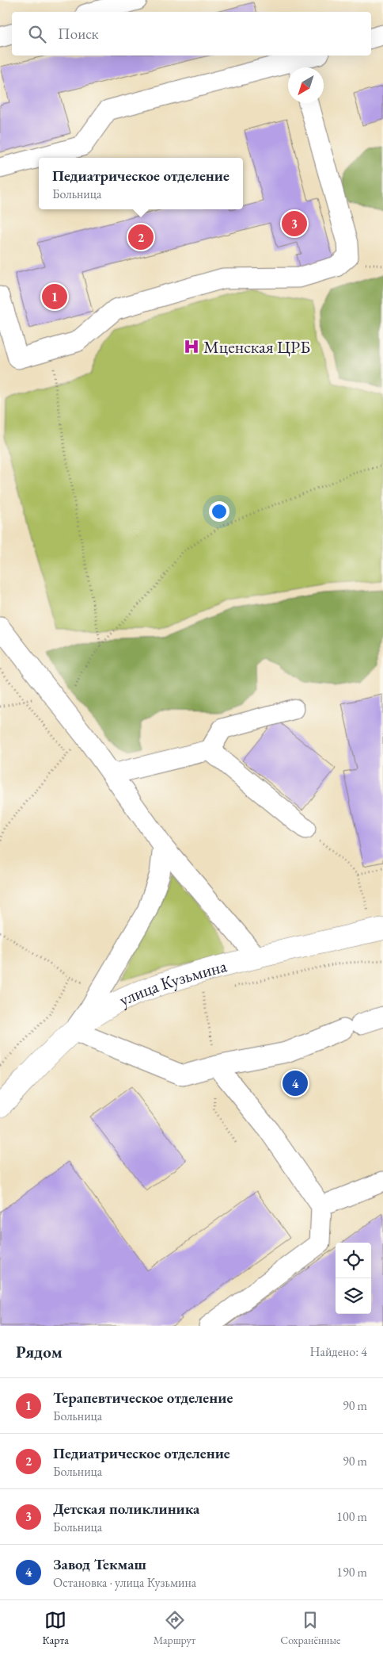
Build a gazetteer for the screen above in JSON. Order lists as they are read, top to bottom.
{
  "streets": {
    "main road": ["улица Кузьмина"]
  },
  "places": {
    "hospital": ["Мценская ЦРБ"]
  },
  "north": "bottom left",
  "page": {
    "search": "Поиск",
    "popup": ["Педиатрическое отделение", "Больница"],
    "pins": [
      "3",
      "2",
      "1",
      "4"
    ],
    "heading": ["Рядом", "Найдено: 4"],
    "list": [
      {
        "mark": "1",
        "name": "Терапевтическое отделение",
        "note": "Больница",
        "value": "90 m"
      },
      {
        "mark": "2",
        "name": "Педиатрическое отделение",
        "note": "Больница",
        "value": "90 m"
      },
      {
        "mark": "3",
        "name": "Детская поликлиника",
        "note": "Больница",
        "value": "100 m"
      },
      {
        "mark": "4",
        "name": "Завод Текмаш",
        "note": "Остановка · улица Кузьмина",
        "value": "190 m"
      }
    ],
    "nav": ["Карта", "Маршрут", "Сохранённые"]
  }
}
